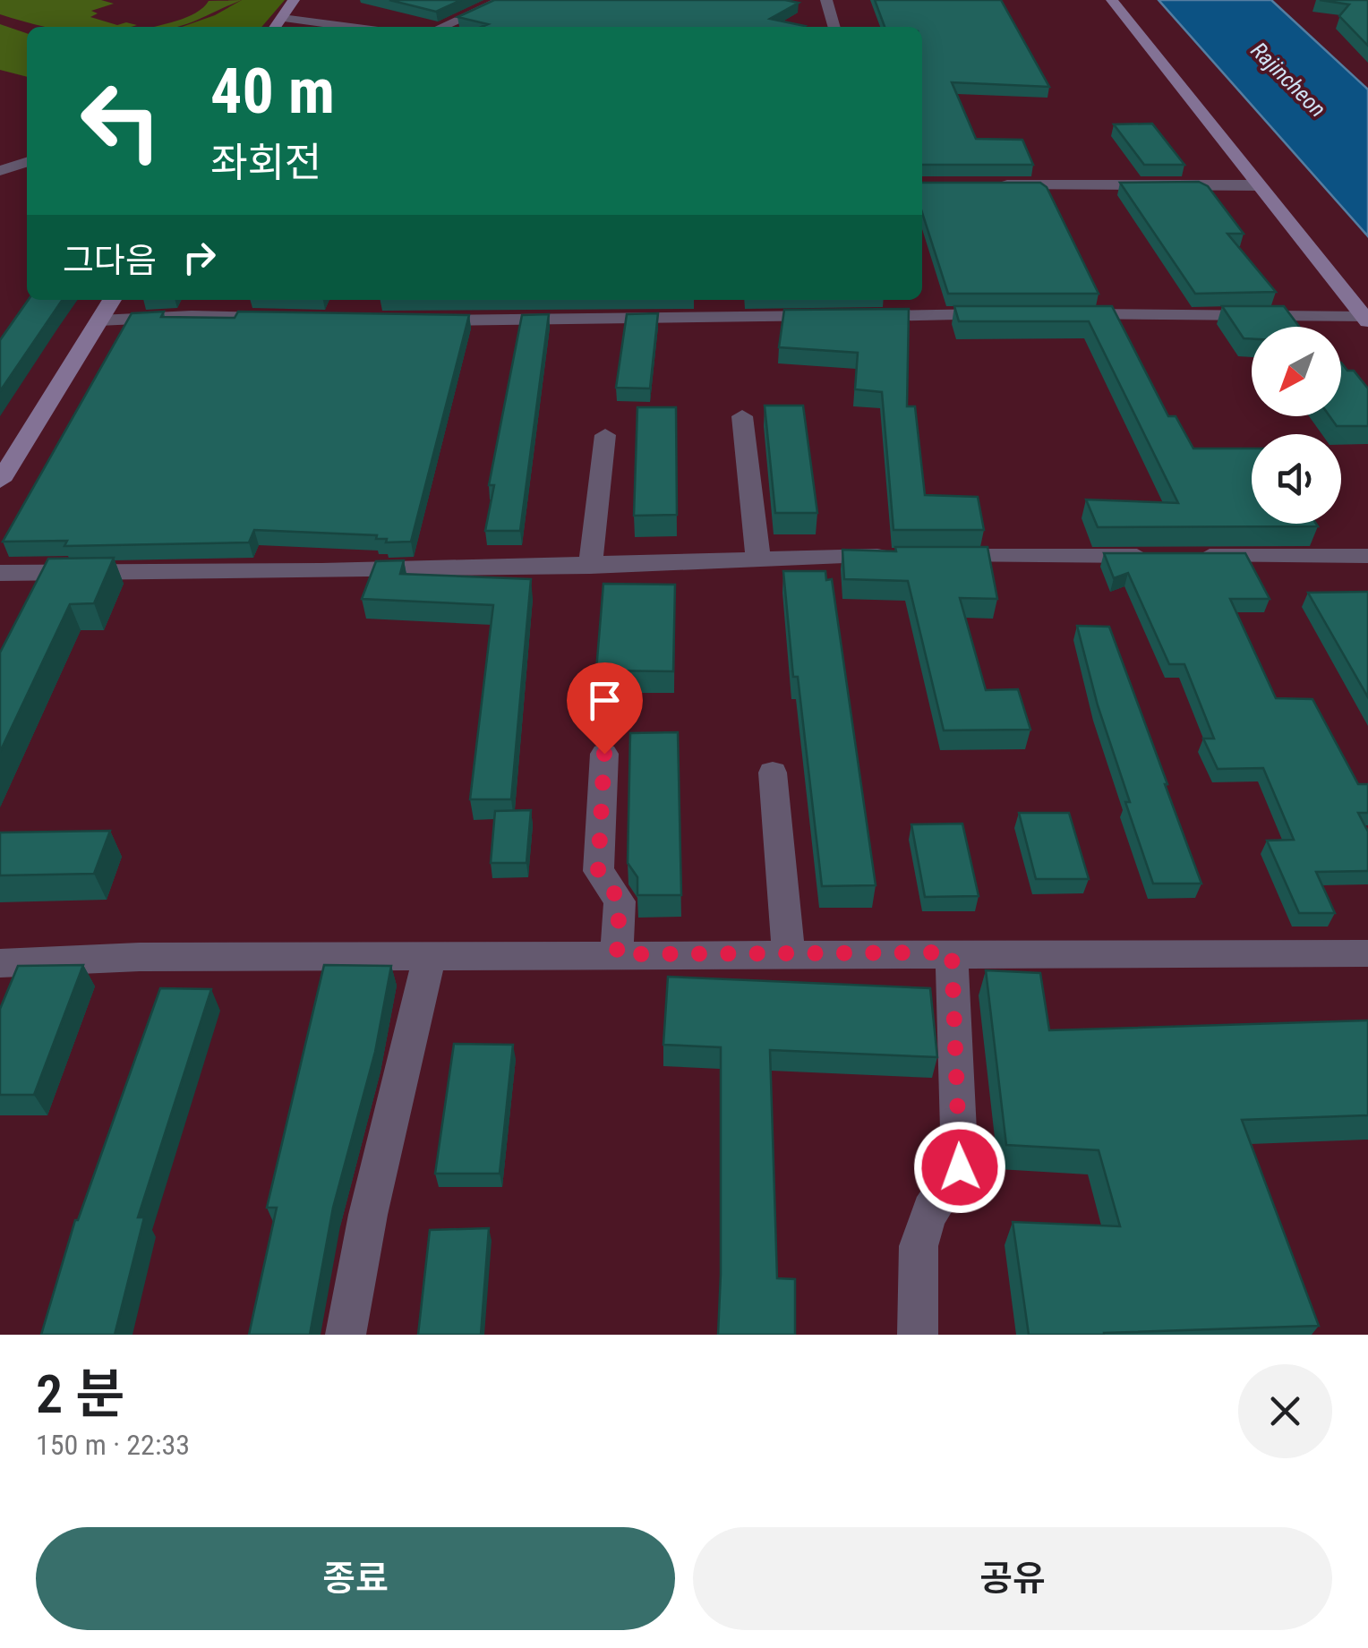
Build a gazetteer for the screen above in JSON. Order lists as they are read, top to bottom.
{
  "water": ["Rajincheon"],
  "north": "bottom left",
  "page": {
    "turn": ["40 m", "좌회전"],
    "then": "그다음",
    "heading": ["2 분", "150 m · 22:33"],
    "buttons": ["종료", "공유"]
  }
}
